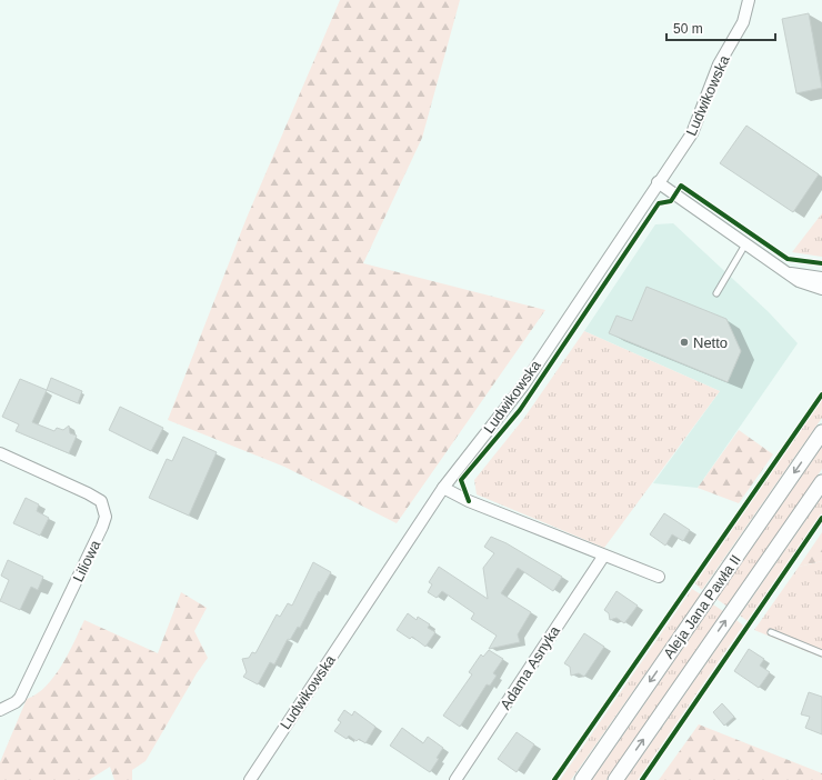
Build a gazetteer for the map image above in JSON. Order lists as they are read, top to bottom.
{
  "streets": {
    "street": [
      "Ludwikowska",
      "Liliowa",
      "Aleja Jana Pawła II",
      "Adama Asnyka"
    ]
  },
  "places": ["Netto"],
  "scale_bar": "50 m"
}
